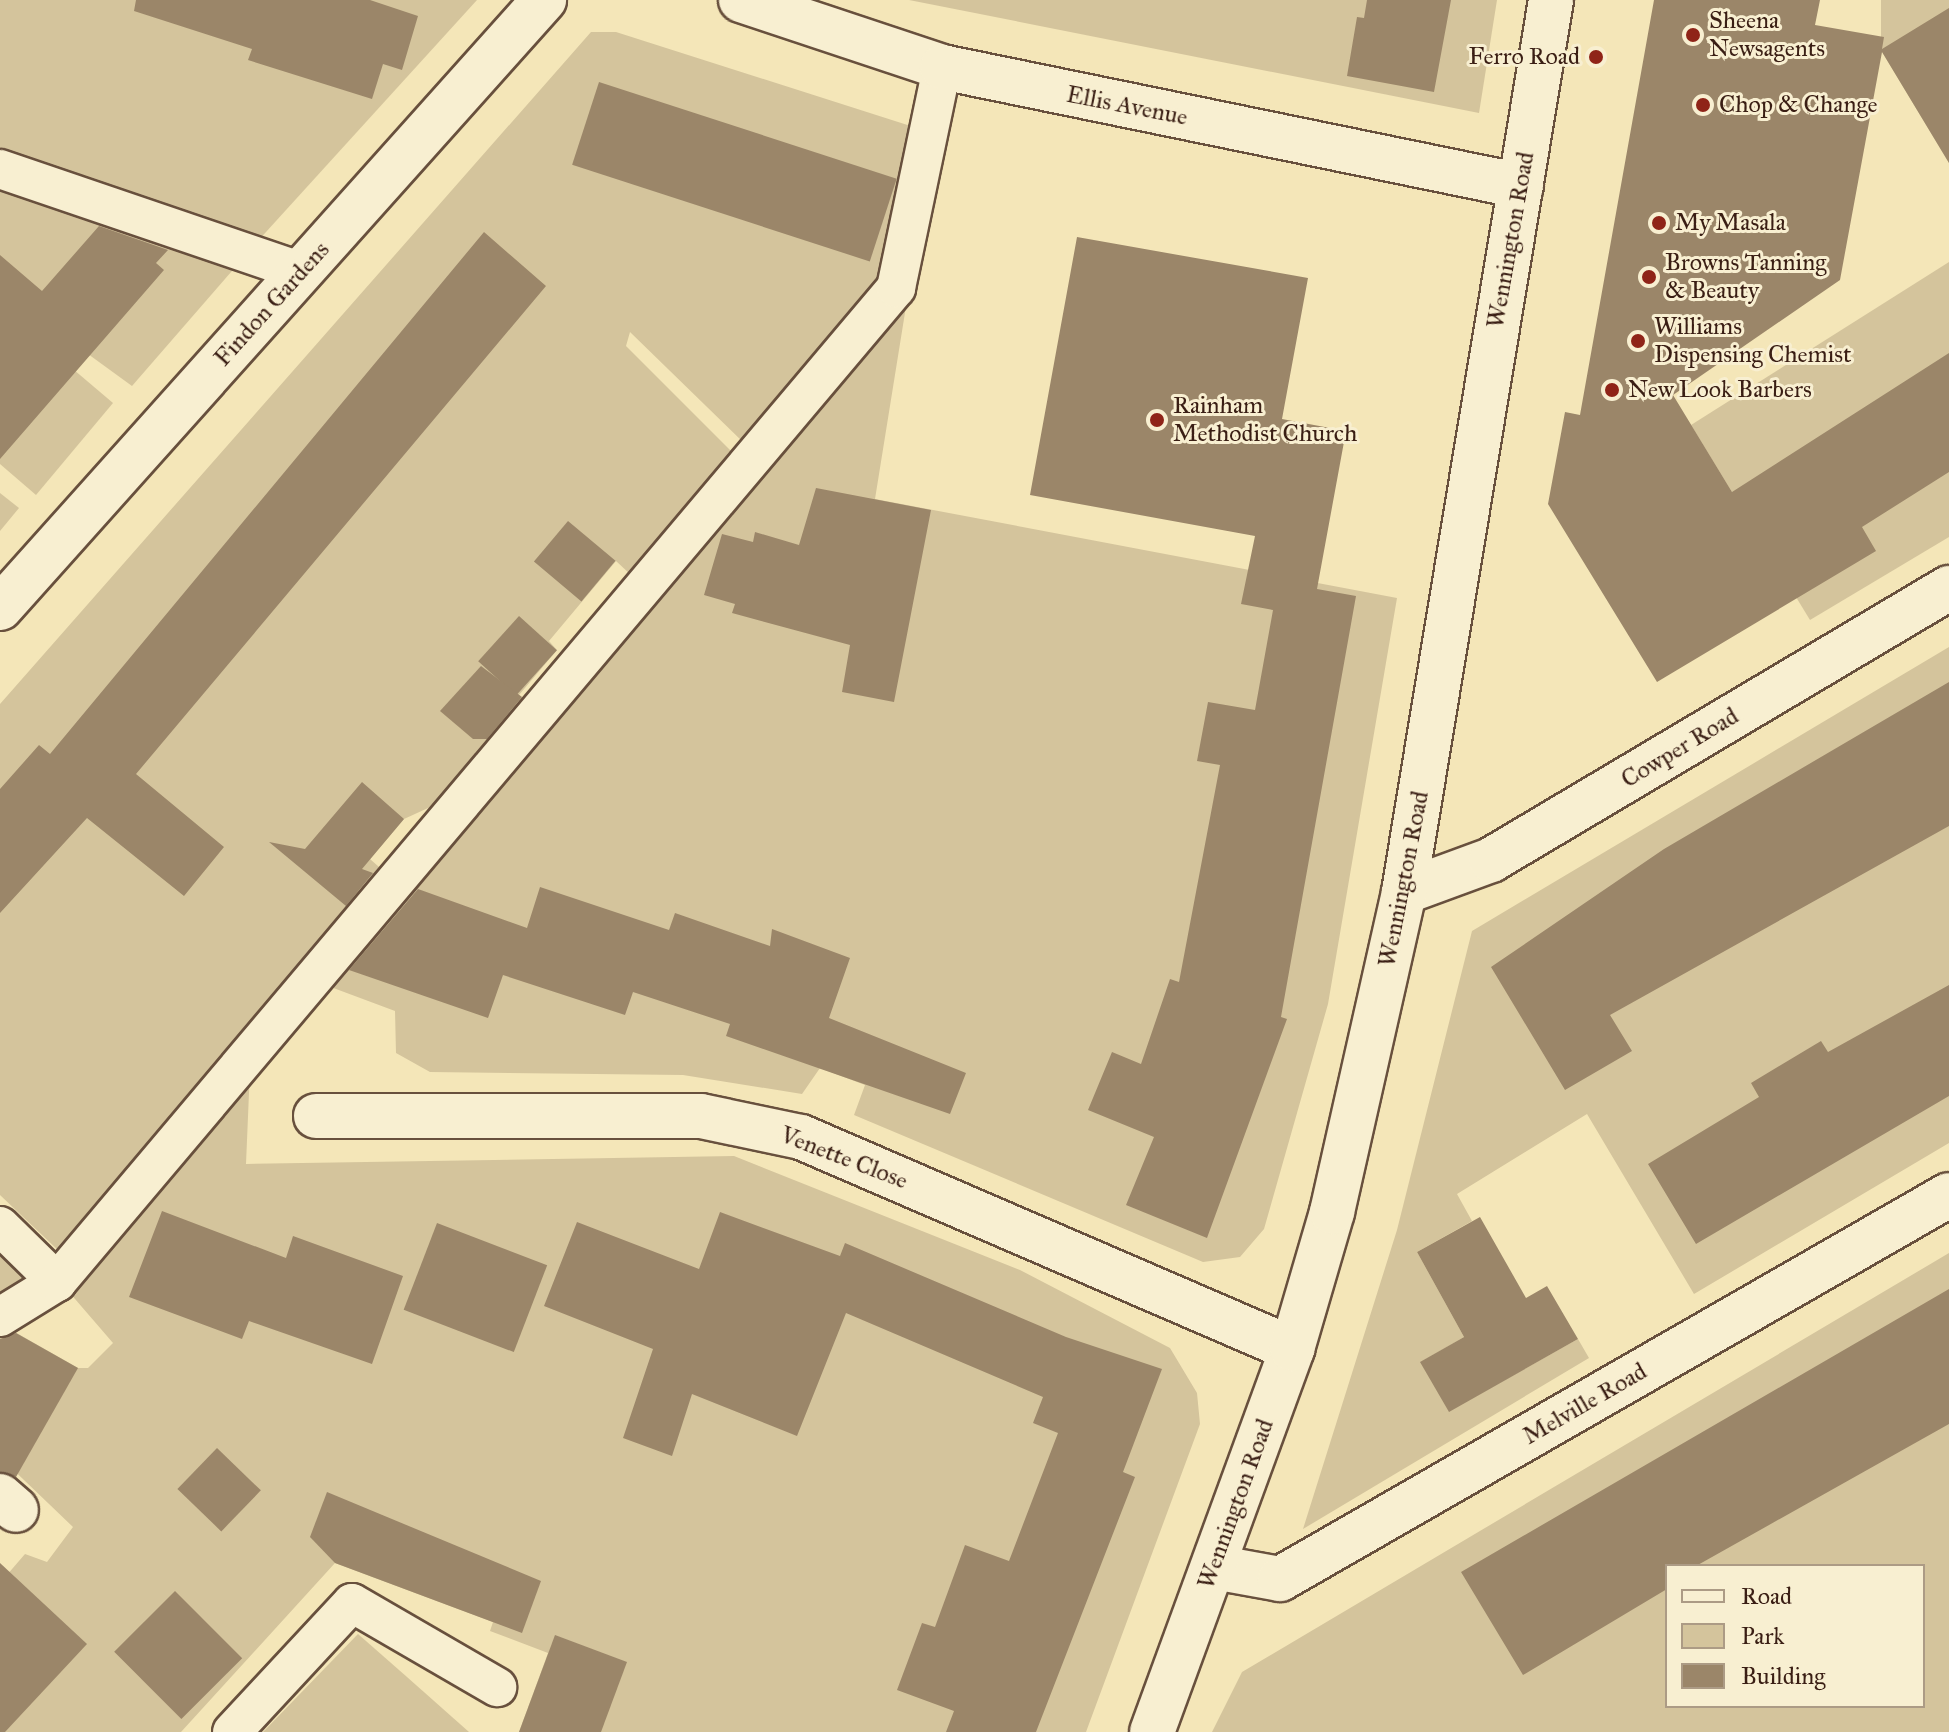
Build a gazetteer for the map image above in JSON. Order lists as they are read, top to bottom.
{
  "streets": {
    "street": [
      "Ellis Avenue",
      "Wennington Road",
      "Findon Gardens",
      "Cowper Road",
      "Venette Close",
      "Melville Road"
    ]
  },
  "crossings": [
    ["Ellis Avenue", "Wennington Road"],
    ["Wennington Road", "Cowper Road"],
    ["Wennington Road", "Venette Close"],
    ["Wennington Road", "Melville Road"]
  ],
  "places": [
    "Sheena Newsagents",
    "Ferro Road",
    "Chop & Change",
    "My Masala",
    "Browns Tanning & Beauty",
    "Williams Dispensing Chemist",
    "New Look Barbers",
    "Rainham Methodist Church"
  ],
  "legend": ["Road", "Park", "Building"]
}
